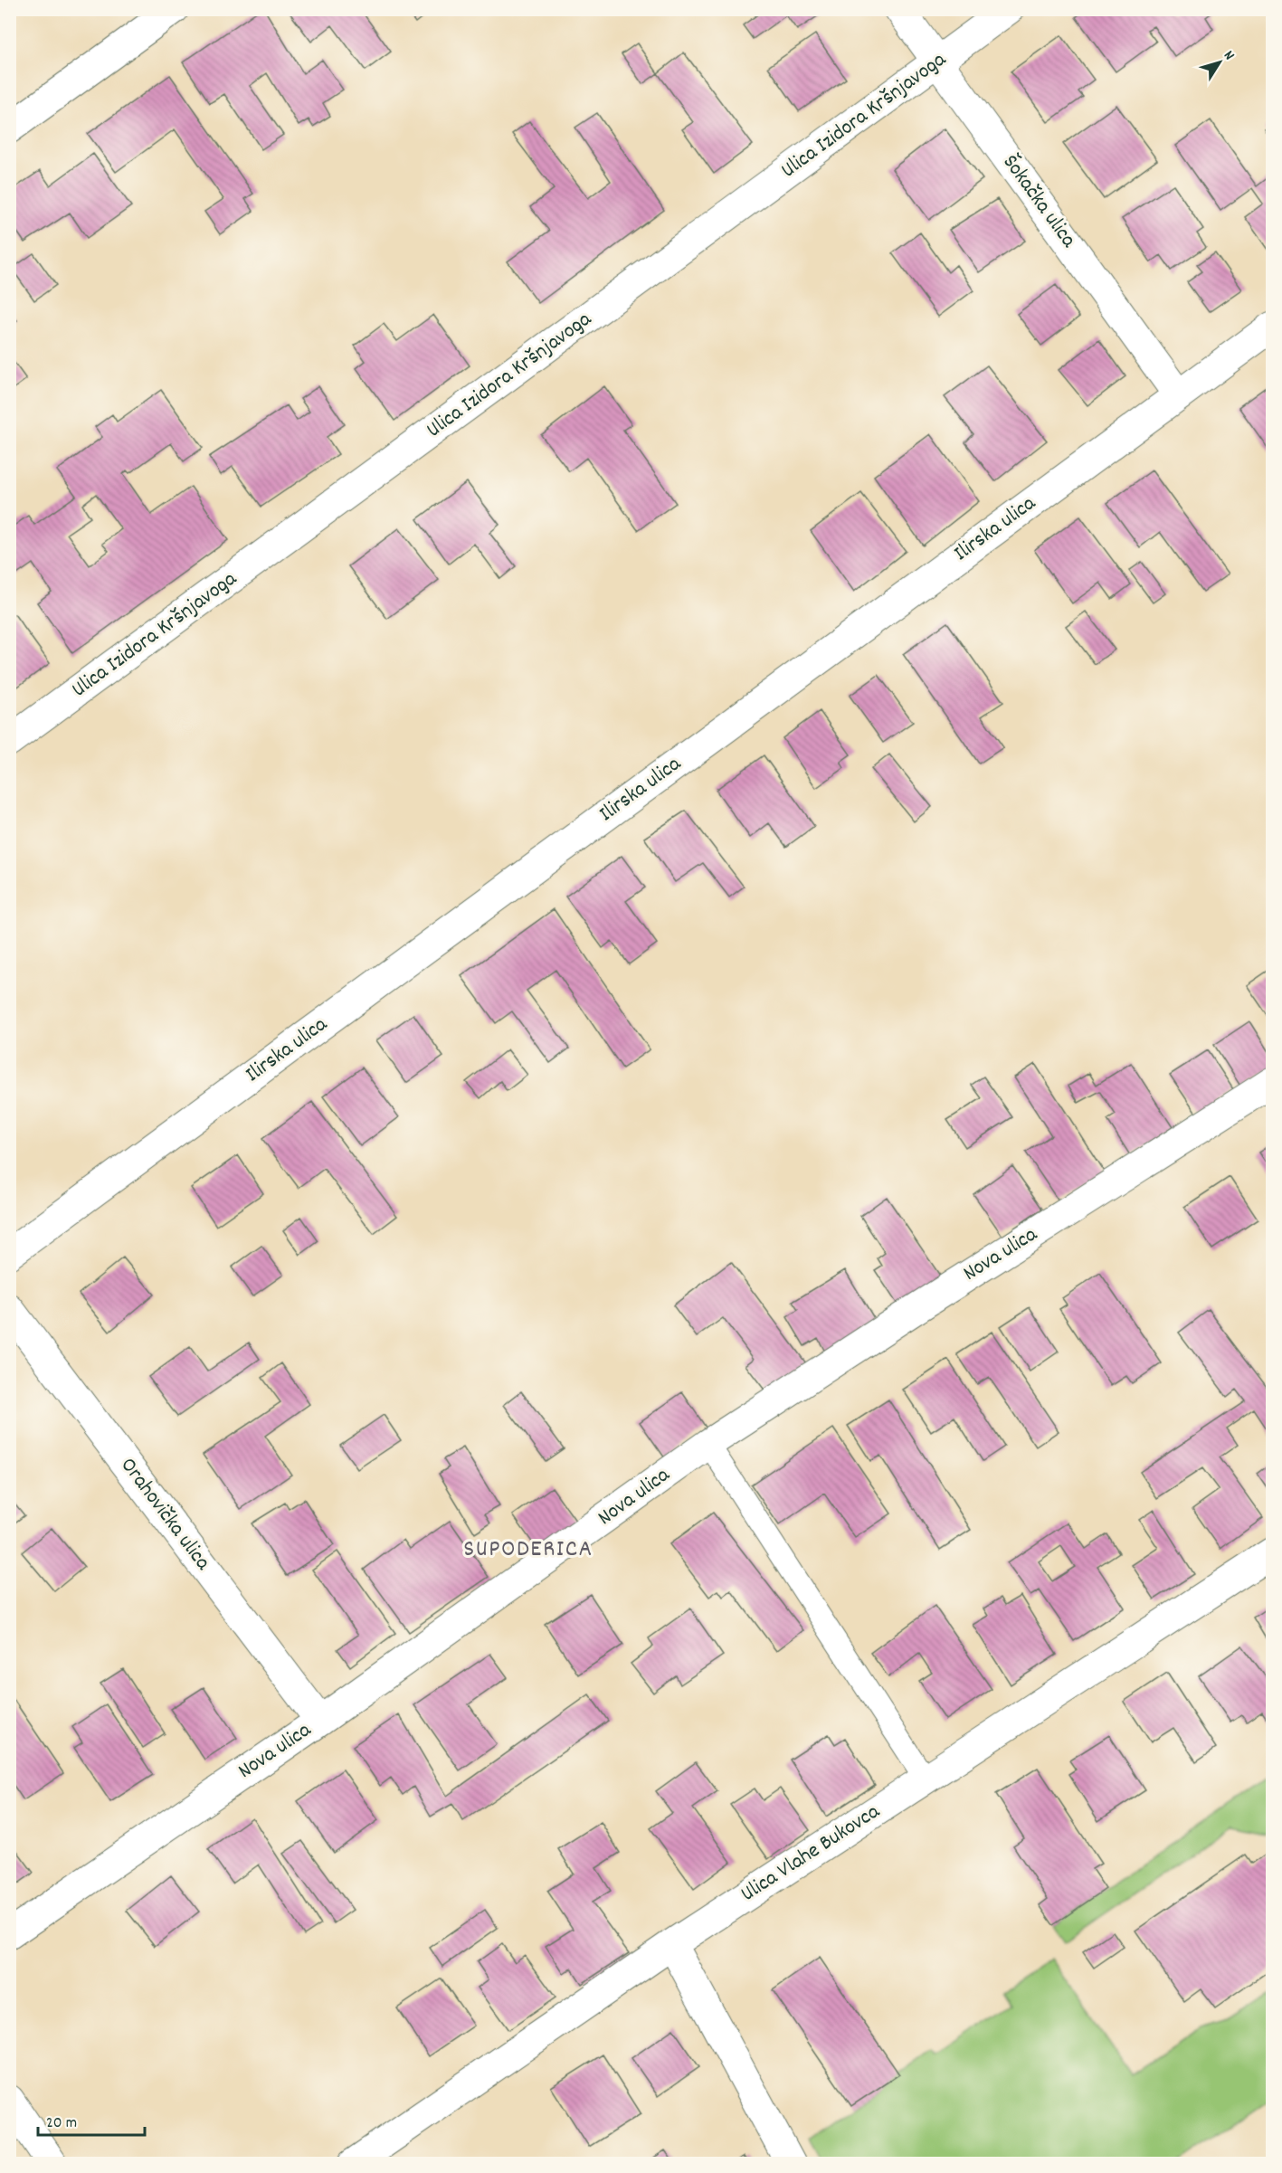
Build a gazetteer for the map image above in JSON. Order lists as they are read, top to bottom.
{
  "streets": {
    "street": [
      "Ulica Izidora Kršnjavoga",
      "Šokačka ulica",
      "Ilirska ulica",
      "Nova ulica",
      "Orahovička ulica",
      "Ulica Vlahe Bukovca"
    ]
  },
  "crossings": [
    ["Ulica Izidora Kršnjavoga", "Šokačka ulica"],
    ["Šokačka ulica", "Ilirska ulica"],
    ["Nova ulica", "Orahovička ulica"]
  ],
  "districts": ["SUPODERICA"],
  "scale_bar": "20 m",
  "north": "top right"
}
